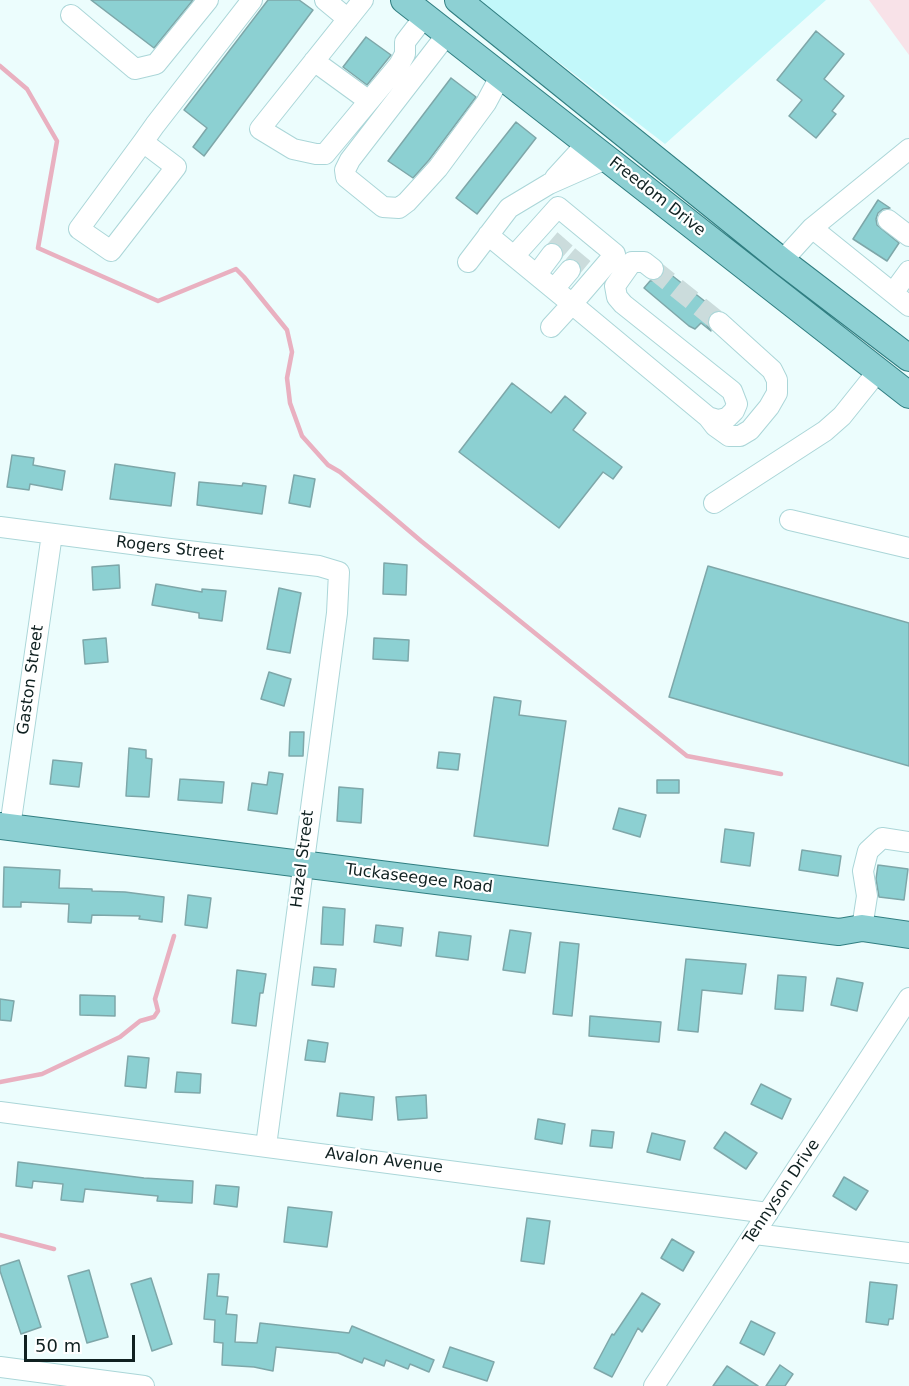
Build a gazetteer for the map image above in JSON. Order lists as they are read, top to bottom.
{
  "streets": {
    "main road": ["Freedom Drive", "Tuckaseegee Road"],
    "street": [
      "Rogers Street",
      "Gaston Street",
      "Hazel Street",
      "Avalon Avenue",
      "Tennyson Drive"
    ]
  },
  "crossings": [
    ["Rogers Street", "Gaston Street"],
    ["Rogers Street", "Hazel Street"],
    ["Gaston Street", "Tuckaseegee Road"],
    ["Hazel Street", "Tuckaseegee Road"],
    ["Hazel Street", "Avalon Avenue"],
    ["Avalon Avenue", "Tennyson Drive"]
  ],
  "scale_bar": "50 m"
}
